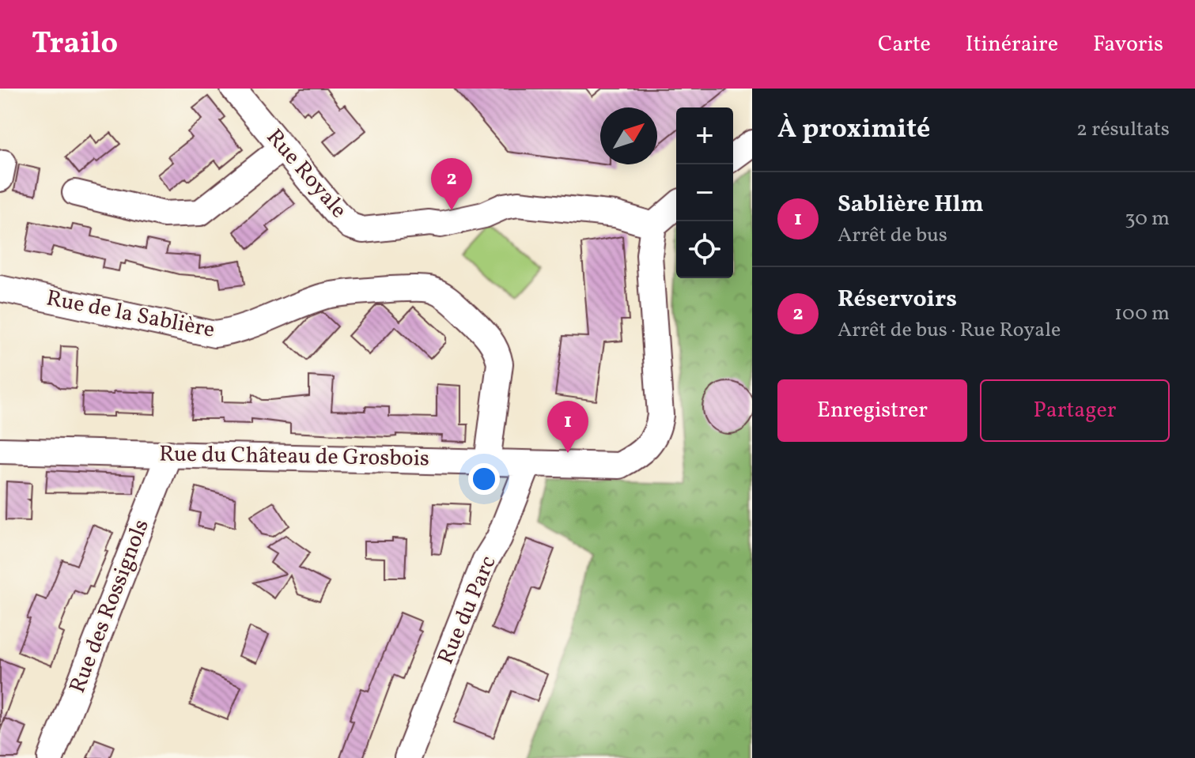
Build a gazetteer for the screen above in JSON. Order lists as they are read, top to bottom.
{
  "streets": {
    "street": [
      "Rue Royale",
      "Rue de la Sablière",
      "Rue du Château de Grosbois",
      "Rue des Rossignols",
      "Rue du Parc"
    ]
  },
  "crossings": [
    ["Rue Royale", "Rue du Château de Grosbois"],
    ["Rue de la Sablière", "Rue du Château de Grosbois"],
    ["Rue du Château de Grosbois", "Rue des Rossignols"],
    ["Rue du Château de Grosbois", "Rue du Parc"]
  ],
  "north": "top right",
  "page": {
    "header": "Trailo",
    "nav": ["Carte", "Itinéraire", "Favoris"],
    "heading": ["À proximité", "2 résultats"],
    "map_buttons": ["+", "−"],
    "pins": ["2", "1"],
    "list": [
      {
        "mark": "1",
        "name": "Sablière Hlm",
        "note": "Arrêt de bus",
        "value": "30 m"
      },
      {
        "mark": "2",
        "name": "Réservoirs",
        "note": "Arrêt de bus · Rue Royale",
        "value": "100 m"
      }
    ],
    "buttons": ["Enregistrer", "Partager"]
  }
}
